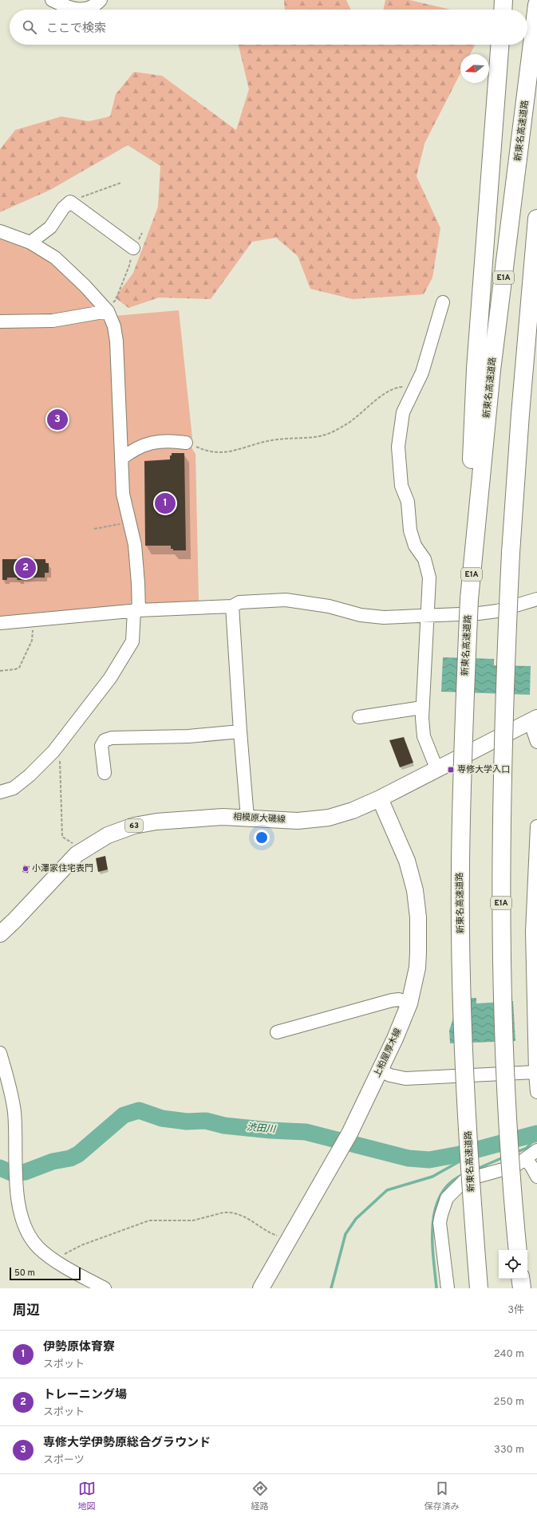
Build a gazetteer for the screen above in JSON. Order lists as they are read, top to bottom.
{
  "streets": {
    "highway": ["新東名高速道路", "E1A"],
    "main road": ["相模原大磯線", "63", "上粕屋厚木線"]
  },
  "crossings": [
    ["相模原大磯線", "上粕屋厚木線"]
  ],
  "water": ["渋田川"],
  "places": {
    "transit": ["専修大学入口"],
    "other": ["小澤家住宅表門"]
  },
  "scale_bar": "50 m",
  "north": "left",
  "page": {
    "search": "ここで検索",
    "pins": ["3", "1", "2"],
    "scale": "50 m",
    "heading": ["周辺", "3件"],
    "list": [
      {
        "mark": "1",
        "name": "伊勢原体育寮",
        "note": "スポット",
        "value": "240 m"
      },
      {
        "mark": "2",
        "name": "トレーニング場",
        "note": "スポット",
        "value": "250 m"
      },
      {
        "mark": "3",
        "name": "専修大学伊勢原総合グラウンド",
        "note": "スポーツ",
        "value": "330 m"
      }
    ],
    "nav": ["地図", "経路", "保存済み"]
  }
}
